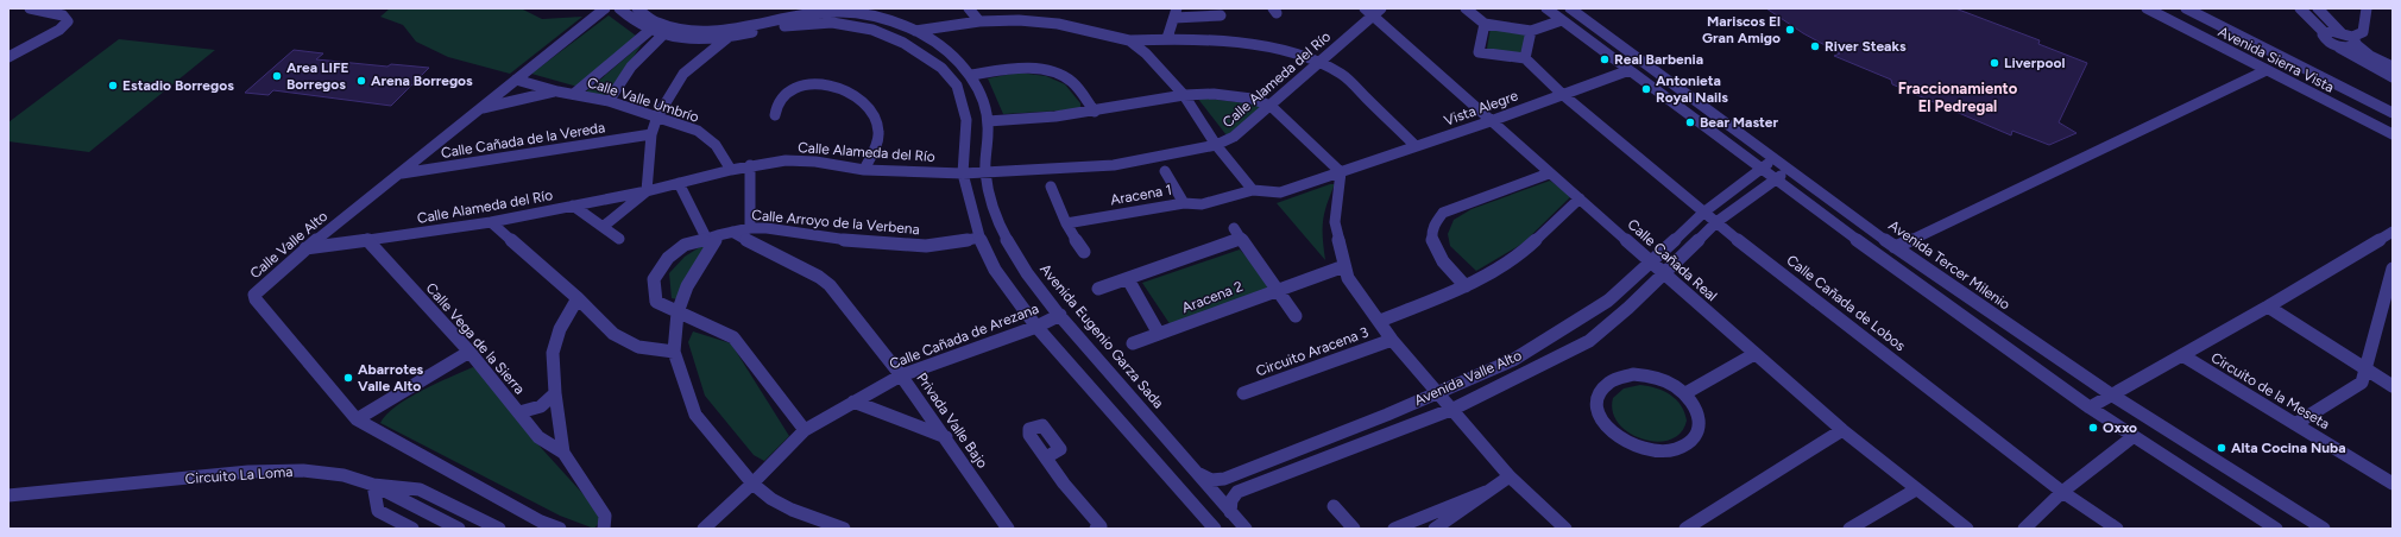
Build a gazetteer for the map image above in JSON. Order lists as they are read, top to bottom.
{
  "streets": {
    "street": [
      "Avenida Sierra Vista",
      "Calle Alameda del Río",
      "Calle Valle Umbrío",
      "Vista Alegre",
      "Calle Cañada de la Vereda",
      "Aracena 1",
      "Calle Arroyo de la Verbena",
      "Calle Valle Alto",
      "Calle Cañada Real",
      "Avenida Tercer Milenio",
      "Aracena 2",
      "Calle Cañada de Lobos",
      "Calle Cañada de Arezana",
      "Avenida Eugenio Garza Sada",
      "Calle Vega de la Sierra",
      "Circuito Aracena 3",
      "Avenida Valle Alto",
      "Circuito de la Meseta",
      "Privada Valle Bajo",
      "Circuito La Loma"
    ]
  },
  "crossings": [
    ["Calle Alameda del Río", "Calle Valle Umbrío"],
    ["Calle Alameda del Río", "Calle Valle Alto"],
    ["Calle Alameda del Río", "Calle Cañada Real"],
    ["Calle Alameda del Río", "Avenida Eugenio Garza Sada"],
    ["Calle Alameda del Río", "Calle Vega de la Sierra"],
    ["Calle Valle Umbrío", "Calle Valle Alto"],
    ["Vista Alegre", "Calle Cañada Real"],
    ["Vista Alegre", "Calle Cañada de Lobos"],
    ["Calle Cañada de la Vereda", "Calle Valle Alto"],
    ["Calle Arroyo de la Verbena", "Calle Cañada de Arezana"],
    ["Calle Arroyo de la Verbena", "Privada Valle Bajo"],
    ["Calle Cañada Real", "Avenida Valle Alto"],
    ["Avenida Tercer Milenio", "Avenida Valle Alto"],
    ["Avenida Tercer Milenio", "Circuito de la Meseta"],
    ["Calle Cañada de Lobos", "Avenida Valle Alto"],
    ["Calle Cañada de Arezana", "Avenida Eugenio Garza Sada"],
    ["Calle Cañada de Arezana", "Privada Valle Bajo"],
    ["Avenida Eugenio Garza Sada", "Avenida Valle Alto"]
  ],
  "districts": ["Fraccionamiento El Pedregal"],
  "places": [
    "Mariscos El Gran Amigo",
    "River Steaks",
    "Real Barbenia",
    "Liverpool",
    "Area LIFE Borregos",
    "Arena Borregos",
    "Estadio Borregos",
    "Antonieta Royal Nails",
    "Bear Master",
    "Abarrotes Valle Alto",
    "Oxxo",
    "Alta Cocina Nuba"
  ]
}
